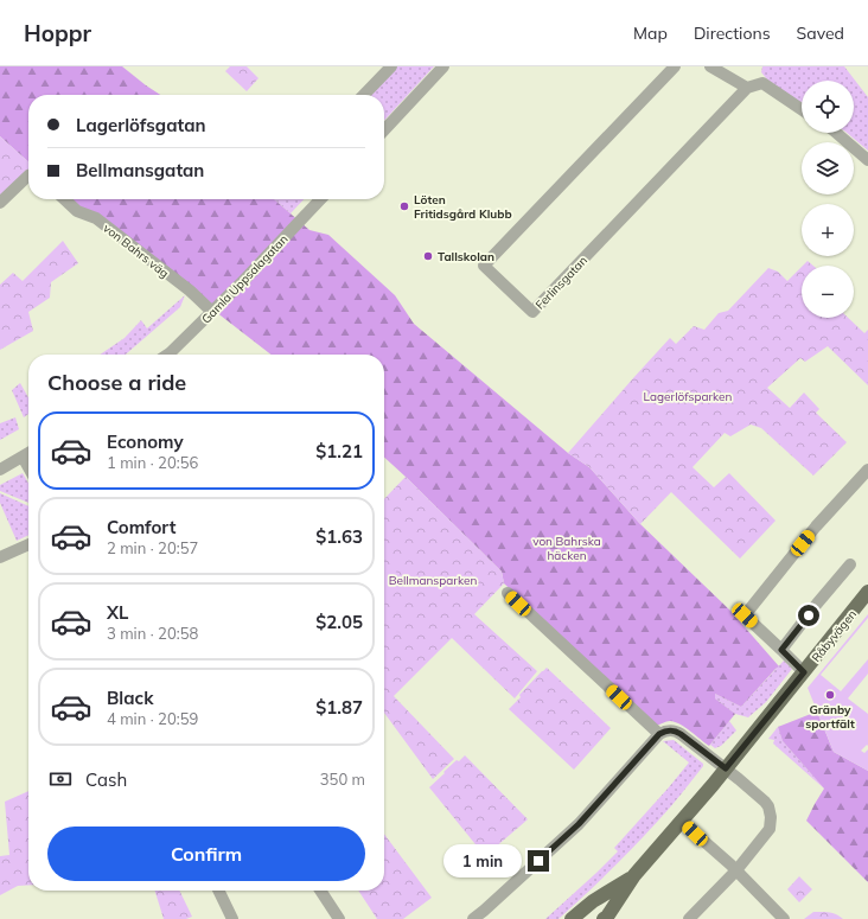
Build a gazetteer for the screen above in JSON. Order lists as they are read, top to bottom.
{
  "streets": {
    "main road": ["Råbyvägen"],
    "street": ["von Bahrs väg", "Gamla Uppsalagatan", "Ferlinsgatan"]
  },
  "crossings": [
    ["von Bahrs väg", "Gamla Uppsalagatan"]
  ],
  "parks": ["Lagerlöfsparken", "von Bahrska häcken", "Bellmansparken"],
  "places": ["Löten Fritidsgård Klubb", "Tallskolan", "Gränby sportfält"],
  "page": {
    "header": "Hoppr",
    "nav": ["Map", "Directions", "Saved"],
    "map_buttons": ["+", "−"],
    "banner": ["Lagerlöfsgatan", "Bellmansgatan"],
    "heading": "Choose a ride",
    "list": [
      {
        "name": "Economy",
        "note": "1 min · 20:56",
        "value": "$1.21"
      },
      {
        "name": "Comfort",
        "note": "2 min · 20:57",
        "value": "$1.63"
      },
      {
        "name": "XL",
        "note": "3 min · 20:58",
        "value": "$2.05"
      },
      {
        "name": "Black",
        "note": "4 min · 20:59",
        "value": "$1.87"
      }
    ],
    "pay": ["Cash", "350 m"],
    "buttons": "Confirm",
    "bubble": "1 min"
  }
}
